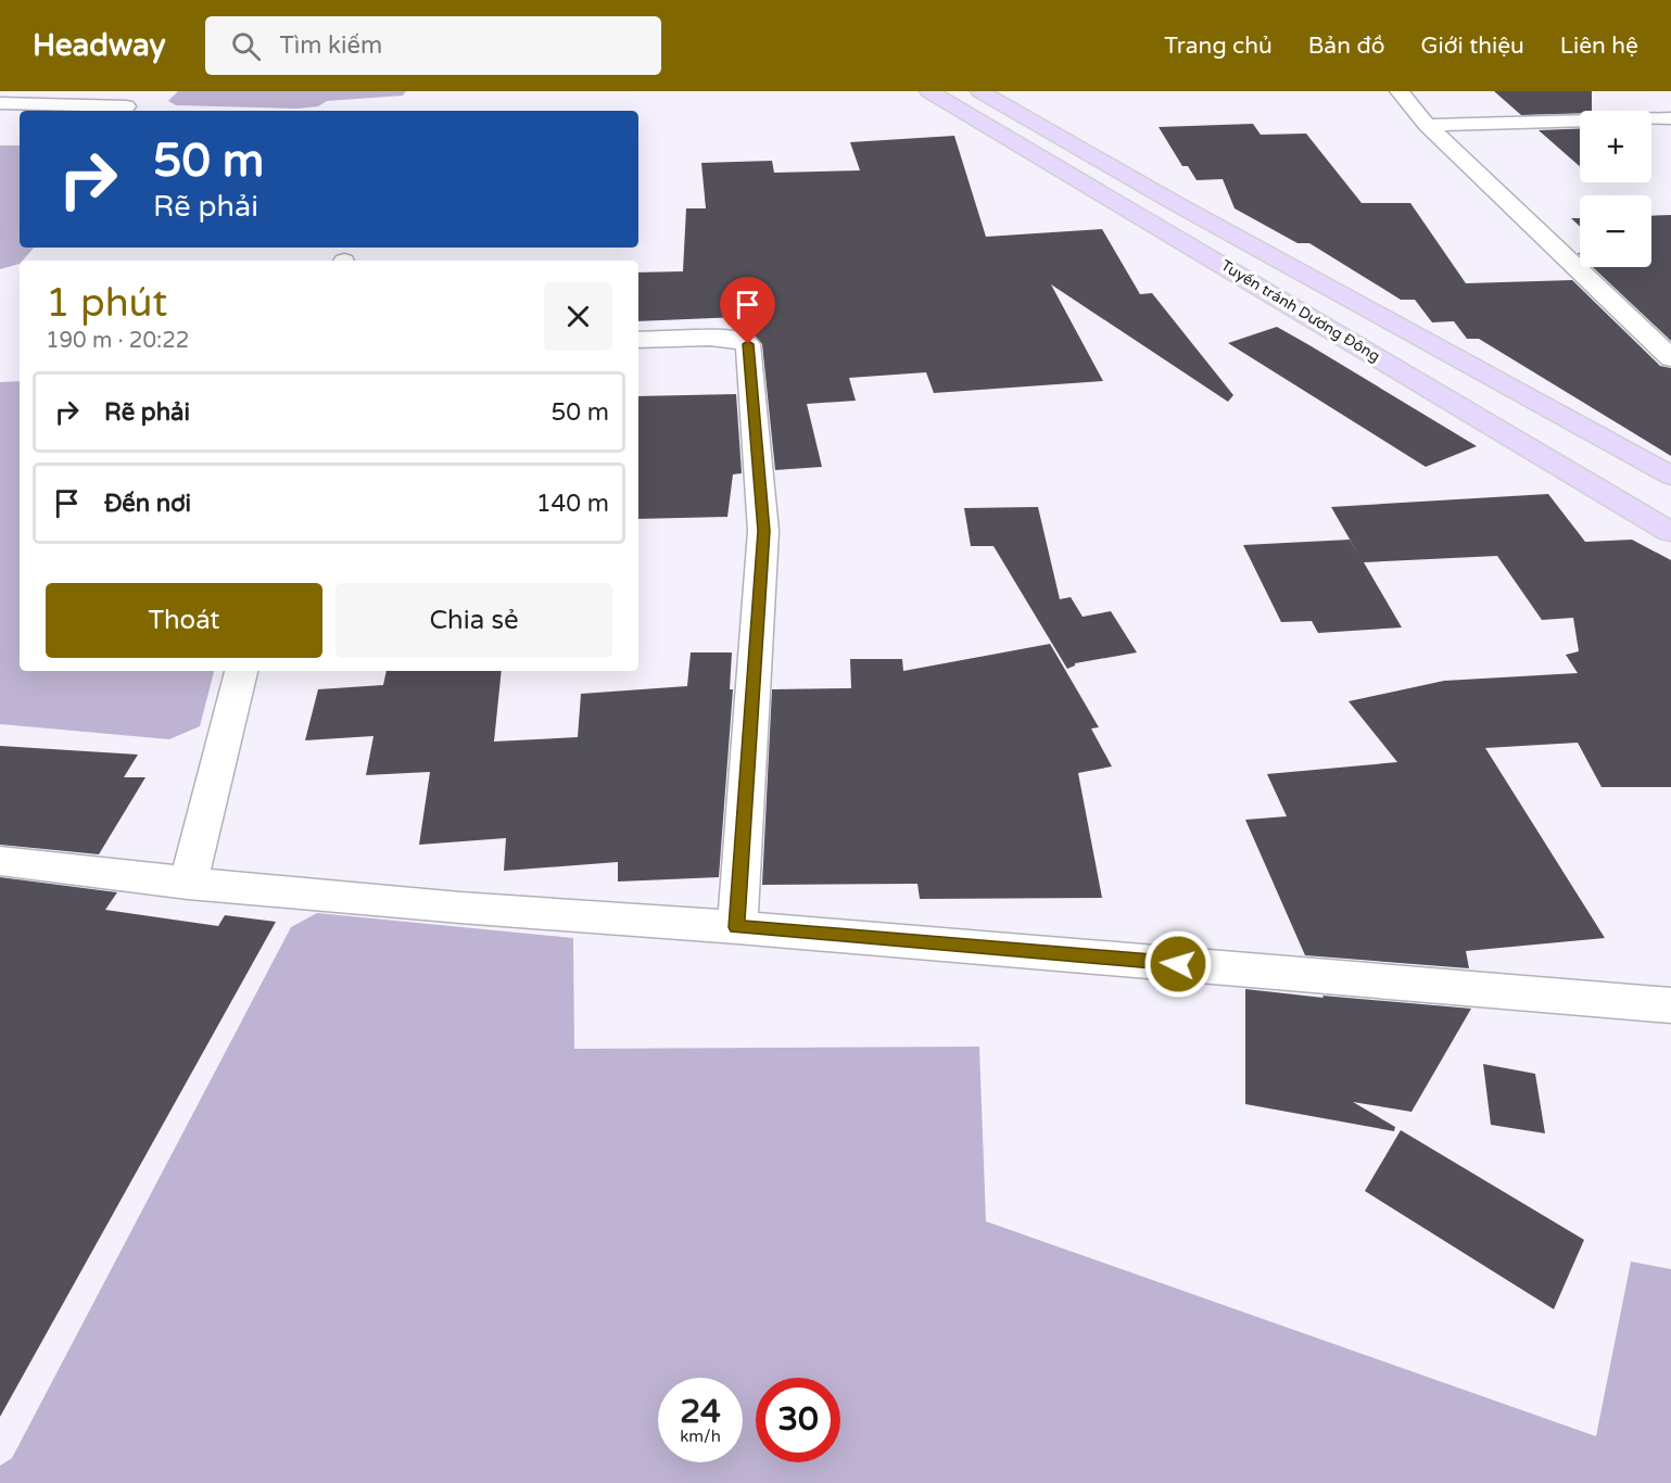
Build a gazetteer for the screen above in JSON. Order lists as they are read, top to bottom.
{
  "streets": {
    "main road": ["Tuyến tránh Dương Đông"]
  },
  "page": {
    "header": "Headway",
    "search": "Tìm kiếm",
    "nav": [
      "Trang chủ",
      "Bản đồ",
      "Giới thiệu",
      "Liên hệ"
    ],
    "map_buttons": ["+", "−"],
    "turn": ["50 m", "Rẽ phải"],
    "heading": ["1 phút", "190 m · 20:22"],
    "list": [
      {
        "name": "Rẽ phải",
        "value": "50 m"
      },
      {
        "name": "Đến nơi",
        "value": "140 m"
      }
    ],
    "buttons": ["Thoát", "Chia sẻ"],
    "speed": "24 km/h",
    "limit": "30"
  }
}
